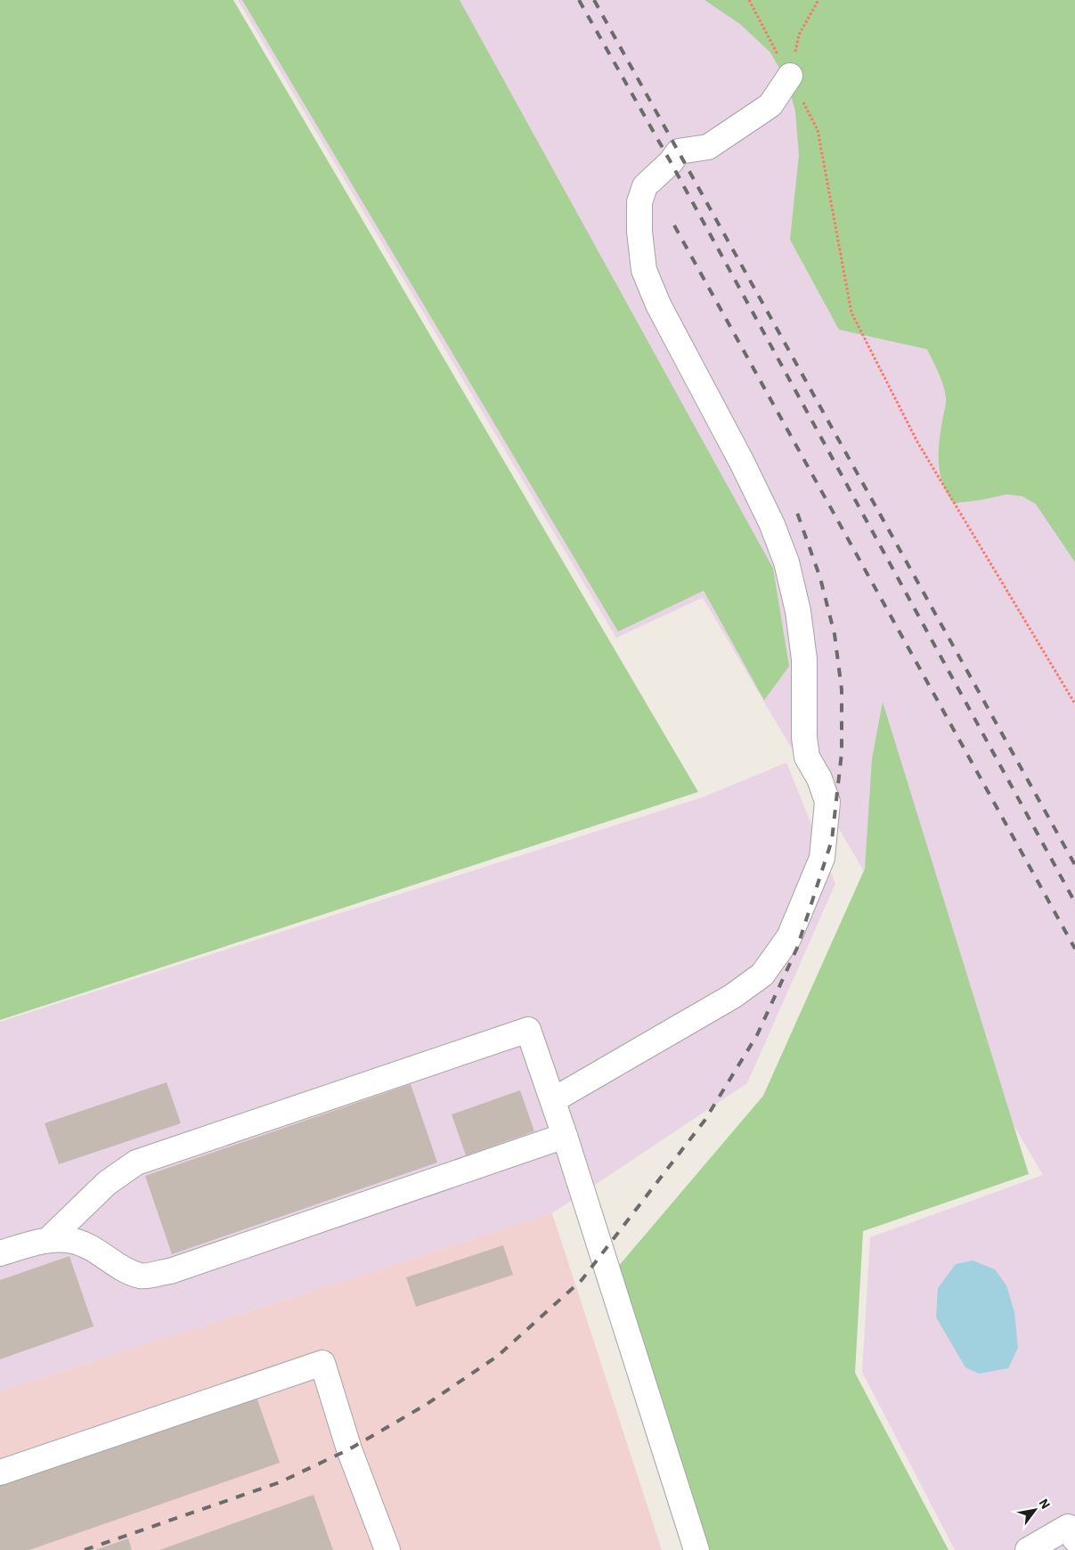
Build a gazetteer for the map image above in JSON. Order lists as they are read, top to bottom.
{
  "north": "top right"
}
